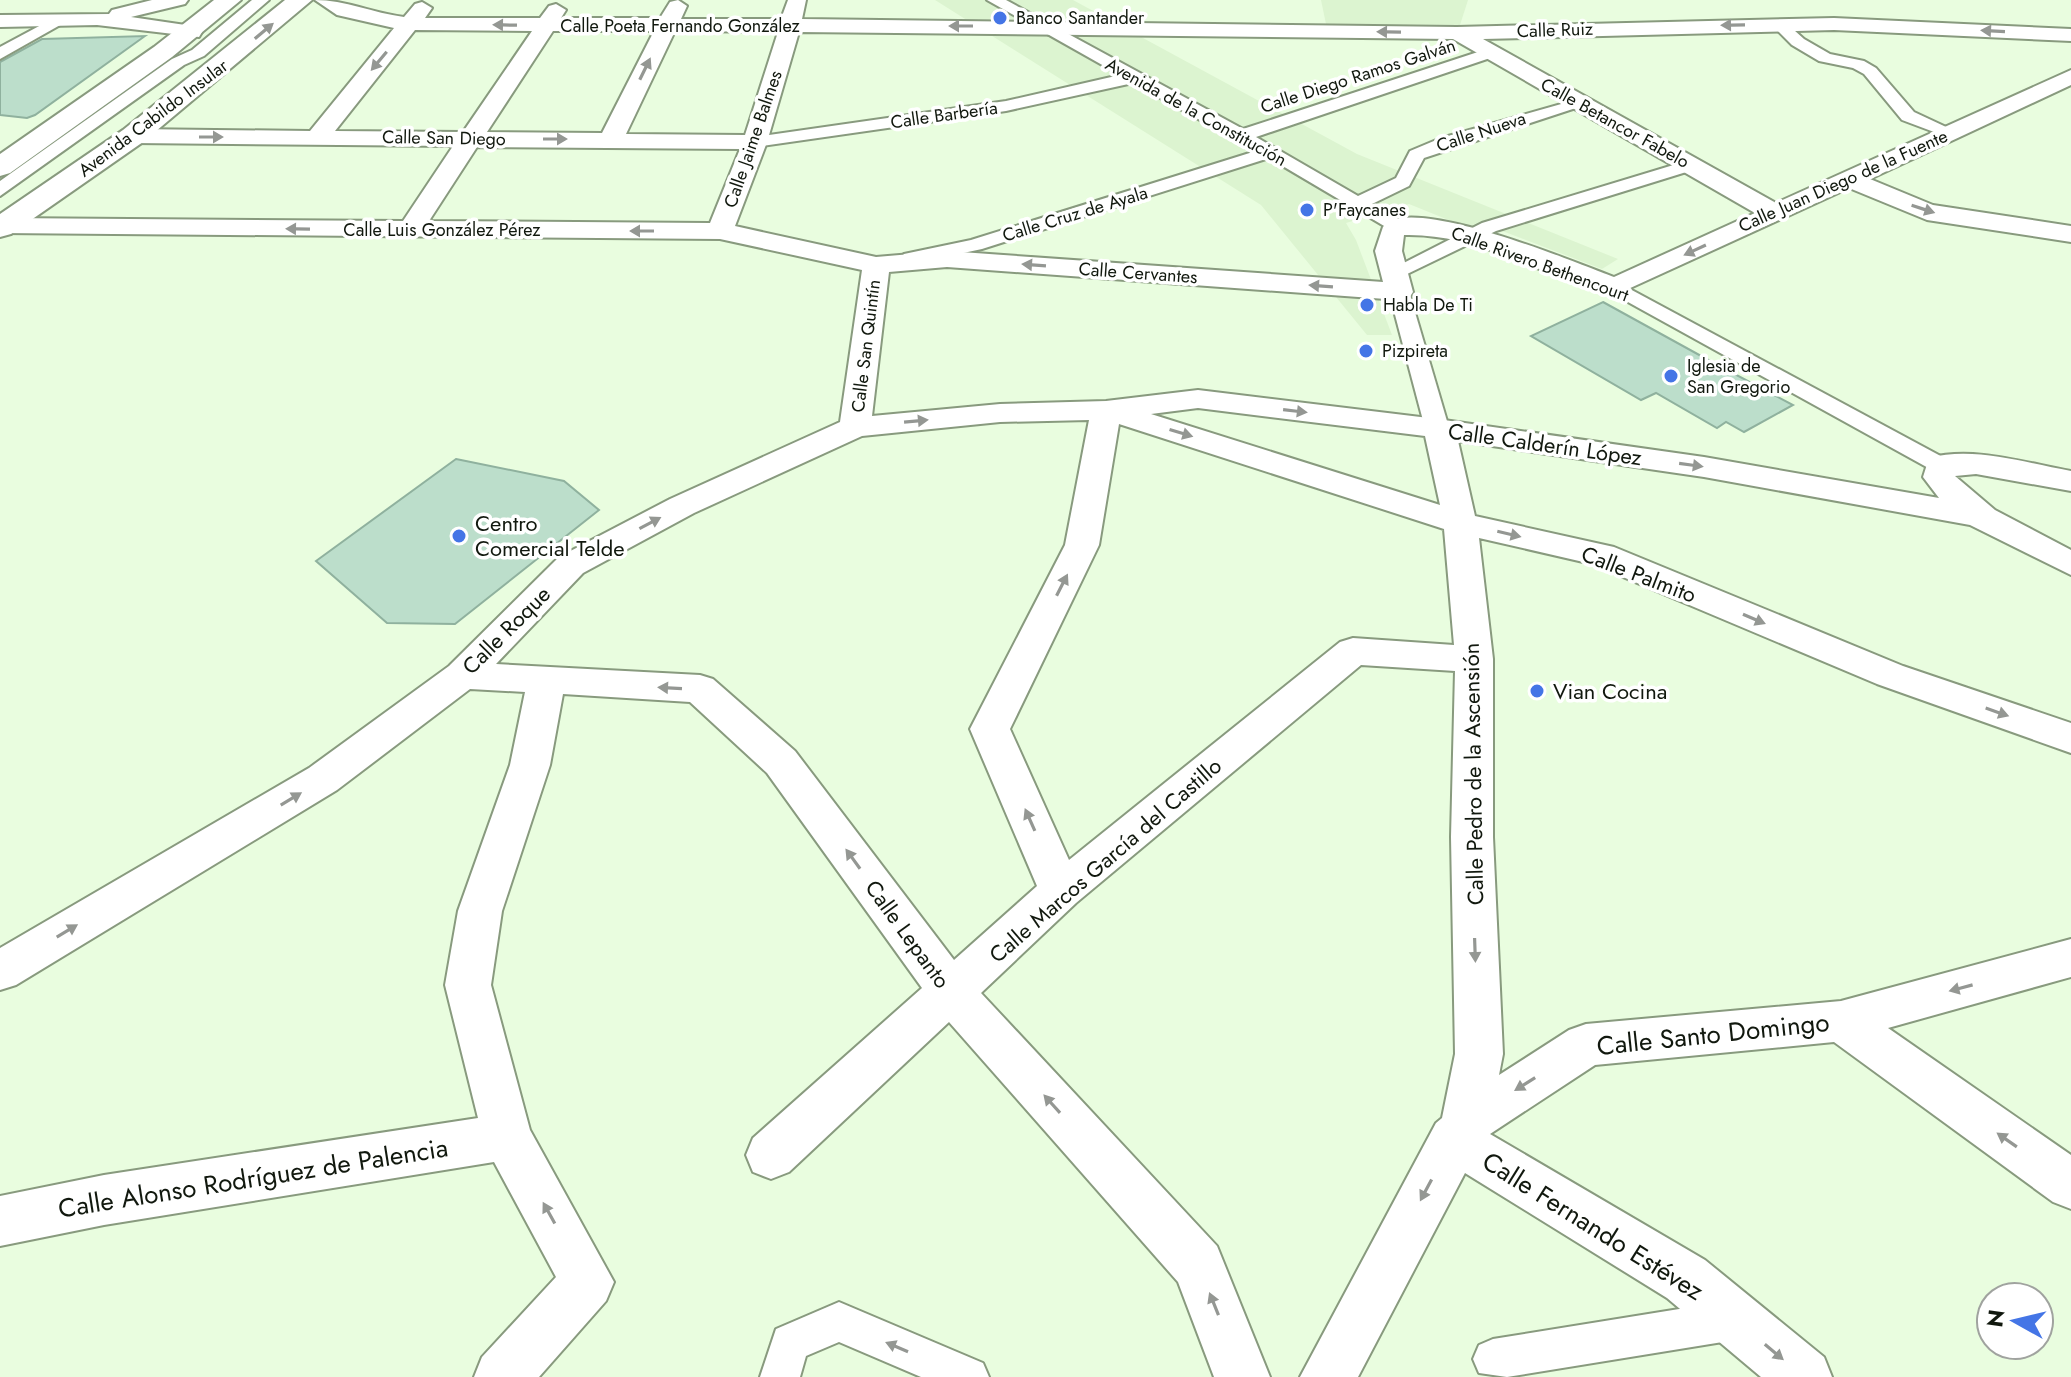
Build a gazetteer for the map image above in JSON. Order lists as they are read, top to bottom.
{
  "streets": {
    "main road": ["Avenida Cabildo Insular"],
    "street": [
      "Calle Poeta Fernando González",
      "Calle Ruiz",
      "Calle Diego Ramos Galván",
      "Avenida de la Constitución",
      "Calle Barbería",
      "Calle Betancor Fabelo",
      "Calle Nueva",
      "Calle San Diego",
      "Calle Jaime Balmes",
      "Calle Juan Diego de la Fuente",
      "Calle Cruz de Ayala",
      "Calle Luis González Pérez",
      "Calle Rivero Bethencourt",
      "Calle Cervantes",
      "Calle San Quintín",
      "Calle Calderín López",
      "Calle Palmito",
      "Calle Roque",
      "Calle Pedro de la Ascensión",
      "Calle Marcos García del Castillo",
      "Calle Lepanto",
      "Calle Santo Domingo",
      "Calle Alonso Rodríguez de Palencia",
      "Calle Fernando Estévez"
    ]
  },
  "crossings": [
    ["Calle Poeta Fernando González", "Calle Ruiz"],
    ["Calle Poeta Fernando González", "Avenida de la Constitución"],
    ["Calle Poeta Fernando González", "Calle Jaime Balmes"],
    ["Calle Ruiz", "Avenida de la Constitución"],
    ["Calle Ruiz", "Calle Betancor Fabelo"],
    ["Calle Diego Ramos Galván", "Avenida de la Constitución"],
    ["Calle Diego Ramos Galván", "Calle Betancor Fabelo"],
    ["Avenida de la Constitución", "Calle Barbería"],
    ["Avenida de la Constitución", "Calle Nueva"],
    ["Avenida de la Constitución", "Calle Cruz de Ayala"],
    ["Avenida de la Constitución", "Calle Rivero Bethencourt"],
    ["Calle Barbería", "Calle San Diego"],
    ["Calle Barbería", "Calle Jaime Balmes"],
    ["Avenida Cabildo Insular", "Calle San Diego"],
    ["Avenida Cabildo Insular", "Calle Luis González Pérez"],
    ["Calle Betancor Fabelo", "Calle Nueva"],
    ["Calle Betancor Fabelo", "Calle Juan Diego de la Fuente"],
    ["Calle San Diego", "Calle Jaime Balmes"],
    ["Calle Jaime Balmes", "Calle Luis González Pérez"],
    ["Calle Juan Diego de la Fuente", "Calle Rivero Bethencourt"],
    ["Calle Cruz de Ayala", "Calle Luis González Pérez"],
    ["Calle Cruz de Ayala", "Calle Cervantes"],
    ["Calle Cruz de Ayala", "Calle San Quintín"],
    ["Calle Luis González Pérez", "Calle Cervantes"],
    ["Calle Luis González Pérez", "Calle San Quintín"],
    ["Calle Cervantes", "Calle San Quintín"],
    ["Calle San Quintín", "Calle Roque"],
    ["Calle Calderín López", "Calle Palmito"],
    ["Calle Calderín López", "Calle Roque"],
    ["Calle Calderín López", "Calle Pedro de la Ascensión"],
    ["Calle Palmito", "Calle Roque"],
    ["Calle Palmito", "Calle Pedro de la Ascensión"],
    ["Calle Roque", "Calle Lepanto"],
    ["Calle Pedro de la Ascensión", "Calle Marcos García del Castillo"],
    ["Calle Pedro de la Ascensión", "Calle Santo Domingo"],
    ["Calle Pedro de la Ascensión", "Calle Fernando Estévez"],
    ["Calle Marcos García del Castillo", "Calle Lepanto"],
    ["Calle Santo Domingo", "Calle Fernando Estévez"]
  ],
  "one_way": [
    "Calle Poeta Fernando González",
    "Calle Cervantes",
    "Calle Palmito",
    "Calle Roque",
    "Calle Pedro de la Ascensión",
    "Calle Lepanto",
    "Calle Santo Domingo"
  ],
  "places": [
    "Banco Santander",
    "P'Faycanes",
    "Habla De Ti",
    "Pizpireta",
    "Iglesia de San Gregorio",
    "Centro Comercial Telde",
    "Vian Cocina"
  ],
  "north": "left"
}
